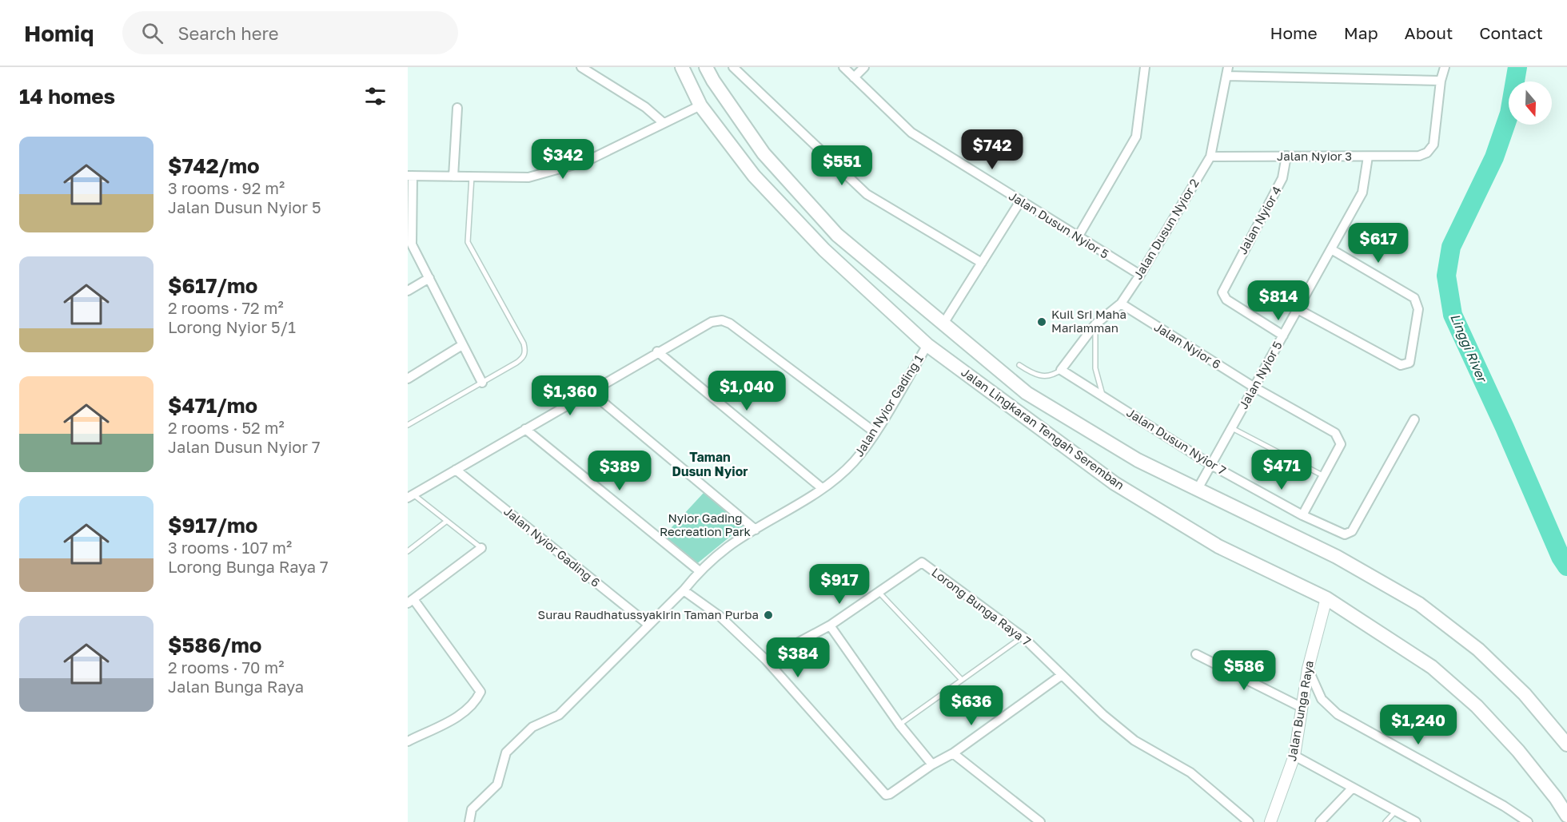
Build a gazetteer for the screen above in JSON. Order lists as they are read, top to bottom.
{
  "streets": {
    "main road": ["Jalan Lingkaran Tengah Seremban"],
    "street": [
      "Jalan Nyior 3",
      "Jalan Nyior 4",
      "Jalan Dusun Nyior 5",
      "Jalan Dusun Nyior 2",
      "Jalan Nyior 6",
      "Jalan Nyior 5",
      "Jalan Nyior Gading 1",
      "Jalan Dusun Nyior 7",
      "Jalan Nyior Gading 6",
      "Lorong Bunga Raya 7",
      "Jalan Bunga Raya"
    ]
  },
  "crossings": [
    ["Jalan Nyior 3", "Jalan Nyior 4"],
    ["Jalan Nyior 3", "Jalan Dusun Nyior 2"],
    ["Jalan Nyior 3", "Jalan Nyior 5"],
    ["Jalan Nyior 4", "Jalan Nyior 5"],
    ["Jalan Dusun Nyior 5", "Jalan Dusun Nyior 2"],
    ["Jalan Dusun Nyior 2", "Jalan Nyior 6"],
    ["Jalan Dusun Nyior 2", "Jalan Dusun Nyior 7"],
    ["Jalan Nyior 6", "Jalan Nyior 5"],
    ["Jalan Nyior 5", "Jalan Lingkaran Tengah Seremban"],
    ["Jalan Nyior 5", "Jalan Dusun Nyior 7"],
    ["Jalan Nyior Gading 1", "Jalan Lingkaran Tengah Seremban"],
    ["Jalan Nyior Gading 1", "Jalan Nyior Gading 6"],
    ["Jalan Lingkaran Tengah Seremban", "Jalan Bunga Raya"]
  ],
  "districts": ["Taman Dusun Nyior"],
  "water": ["Linggi River"],
  "parks": ["Nyior Gading Recreation Park"],
  "places": ["Kuil Sri Maha Mariamman", "Surau Raudhatussyakirin Taman Purba"],
  "north": "bottom",
  "page": {
    "header": "Homiq",
    "search": "Search here",
    "nav": [
      "Home",
      "Map",
      "About",
      "Contact"
    ],
    "heading": "14 homes",
    "list": [
      {
        "name": "$742/mo",
        "note": "3 rooms · 92 m² · Jalan Dusun Nyior 5"
      },
      {
        "name": "$617/mo",
        "note": "2 rooms · 72 m² · Lorong Nyior 5/1"
      },
      {
        "name": "$471/mo",
        "note": "2 rooms · 52 m² · Jalan Dusun Nyior 7"
      },
      {
        "name": "$917/mo",
        "note": "3 rooms · 107 m² · Lorong Bunga Raya 7"
      },
      {
        "name": "$586/mo",
        "note": "2 rooms · 70 m² · Jalan Bunga Raya"
      }
    ],
    "price": [
      "$742",
      "$342",
      "$551",
      "$617",
      "$814",
      "$1,040",
      "$1,360",
      "$471",
      "$389",
      "$917",
      "$384",
      "$586",
      "$636",
      "$1,240"
    ]
  }
}
